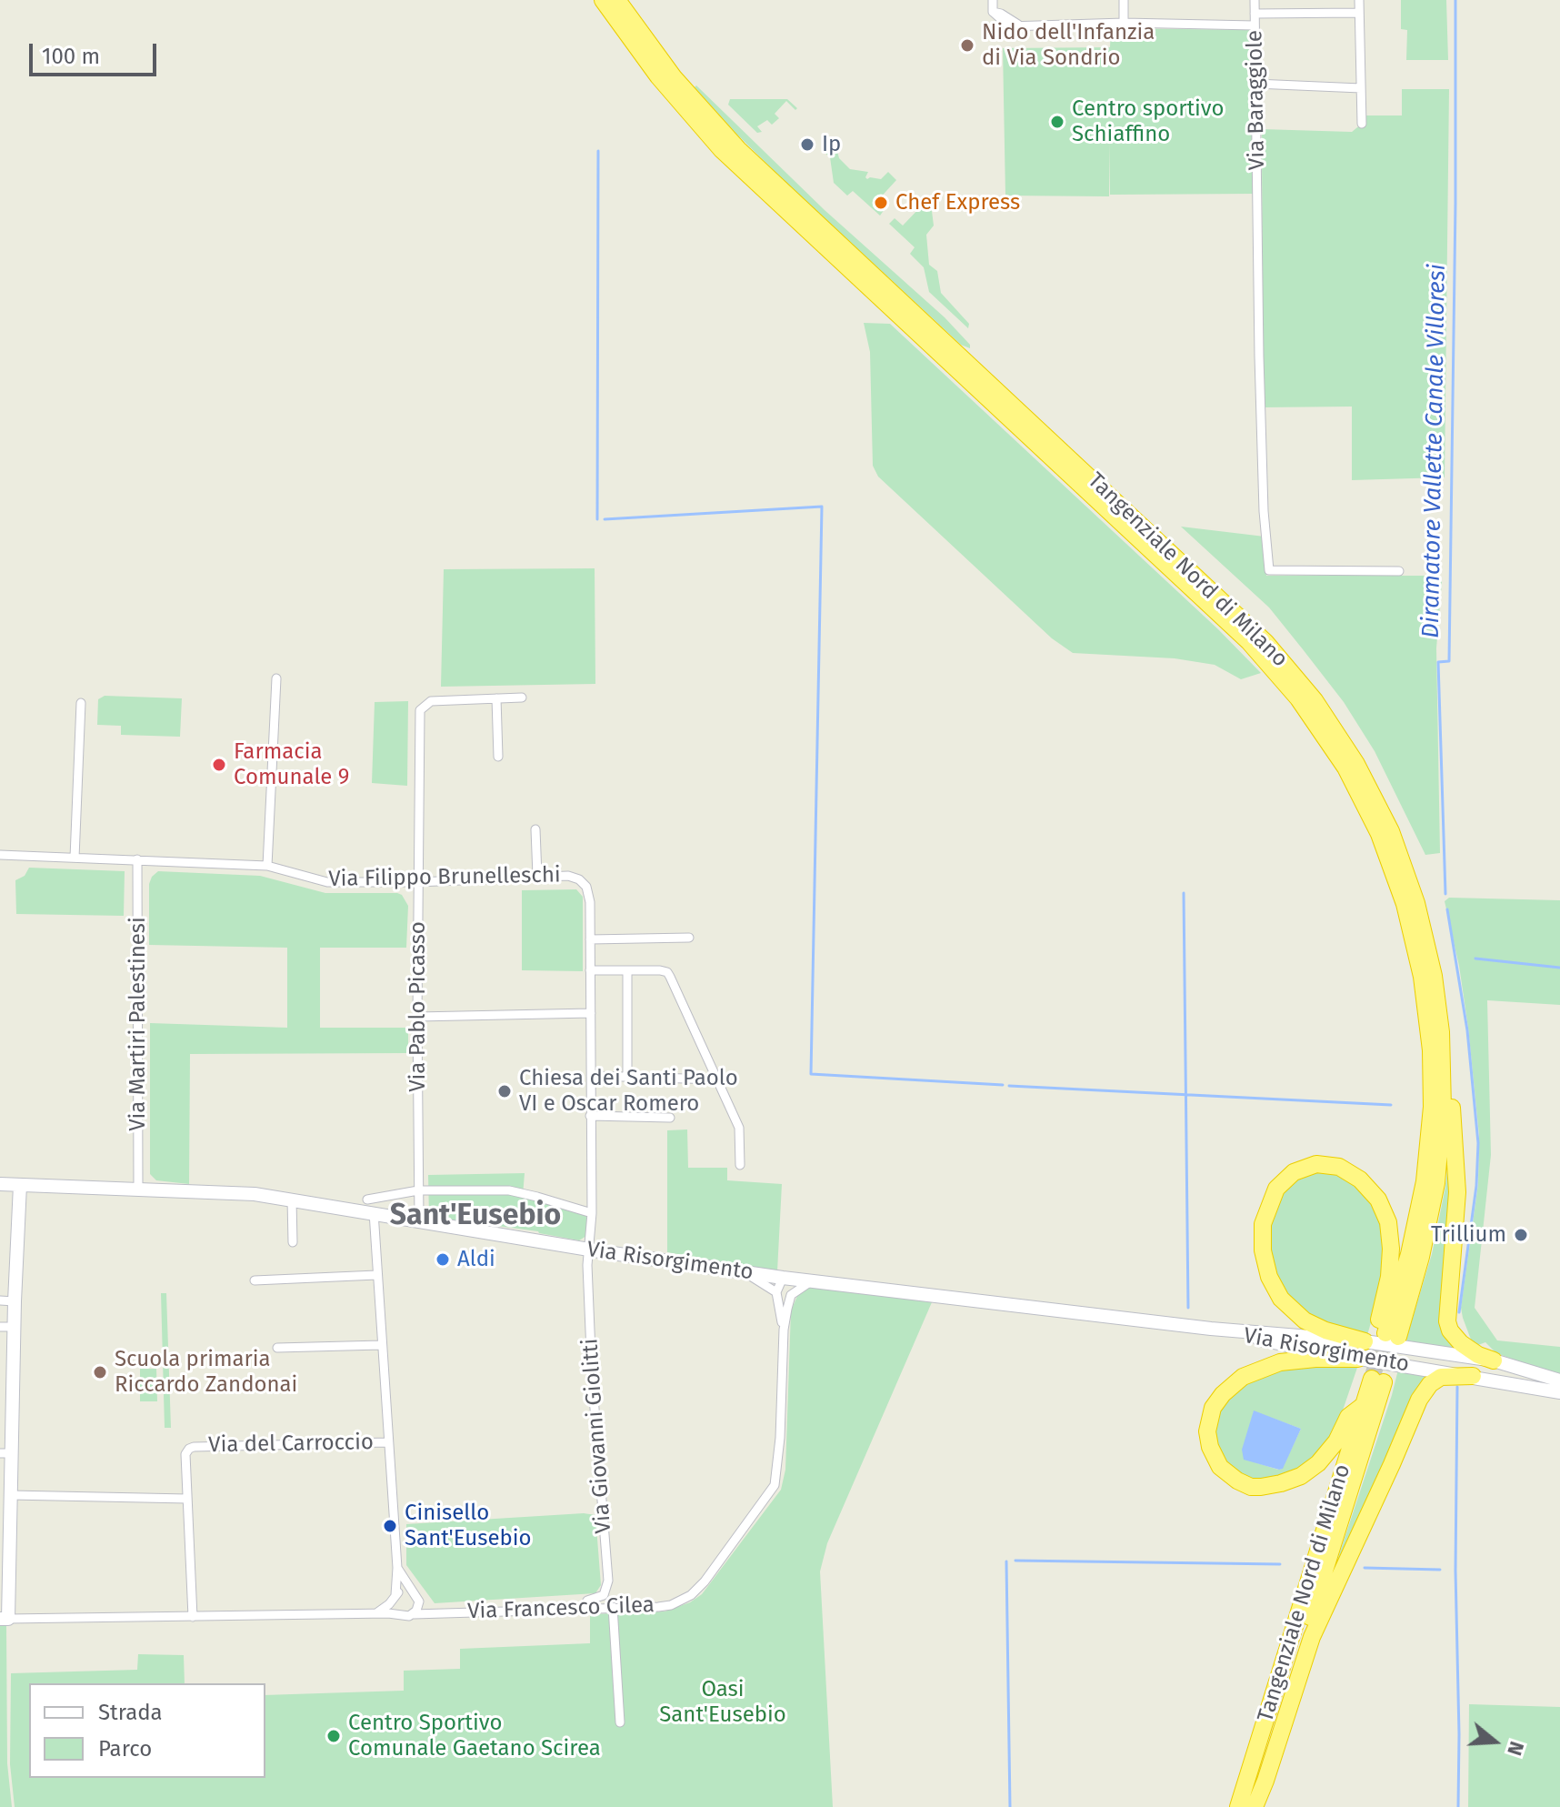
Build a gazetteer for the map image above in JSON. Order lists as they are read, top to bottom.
{
  "streets": {
    "highway": ["Tangenziale Nord di Milano"],
    "street": [
      "Via Baraggiole",
      "Via Filippo Brunelleschi",
      "Via Pablo Picasso",
      "Via Martiri Palestinesi",
      "Via Risorgimento",
      "Via Giovanni Giolitti",
      "Via del Carroccio",
      "Via Francesco Cilea"
    ]
  },
  "crossings": [
    ["Via Filippo Brunelleschi", "Via Pablo Picasso"],
    ["Via Filippo Brunelleschi", "Via Martiri Palestinesi"],
    ["Via Pablo Picasso", "Via Risorgimento"],
    ["Via Martiri Palestinesi", "Via Risorgimento"],
    ["Via Risorgimento", "Via Giovanni Giolitti"],
    ["Via Risorgimento", "Via Francesco Cilea"],
    ["Via Giovanni Giolitti", "Via Francesco Cilea"]
  ],
  "districts": ["Sant'Eusebio"],
  "water": ["Diramatore Vallette Canale Villoresi"],
  "parks": ["Oasi Sant'Eusebio"],
  "places": [
    "Nido dell'Infanzia di Via Sondrio",
    "Centro sportivo Schiaffino",
    "Ip",
    "Chef Express",
    "Farmacia Comunale 9",
    "Chiesa dei Santi Paolo VI e Oscar Romero",
    "Trillium",
    "Aldi",
    "Scuola primaria Riccardo Zandonai",
    "Cinisello Sant'Eusebio",
    "Centro Sportivo Comunale Gaetano Scirea"
  ],
  "legend": ["Strada", "Parco"],
  "scale_bar": "100 m",
  "north": "right"
}
